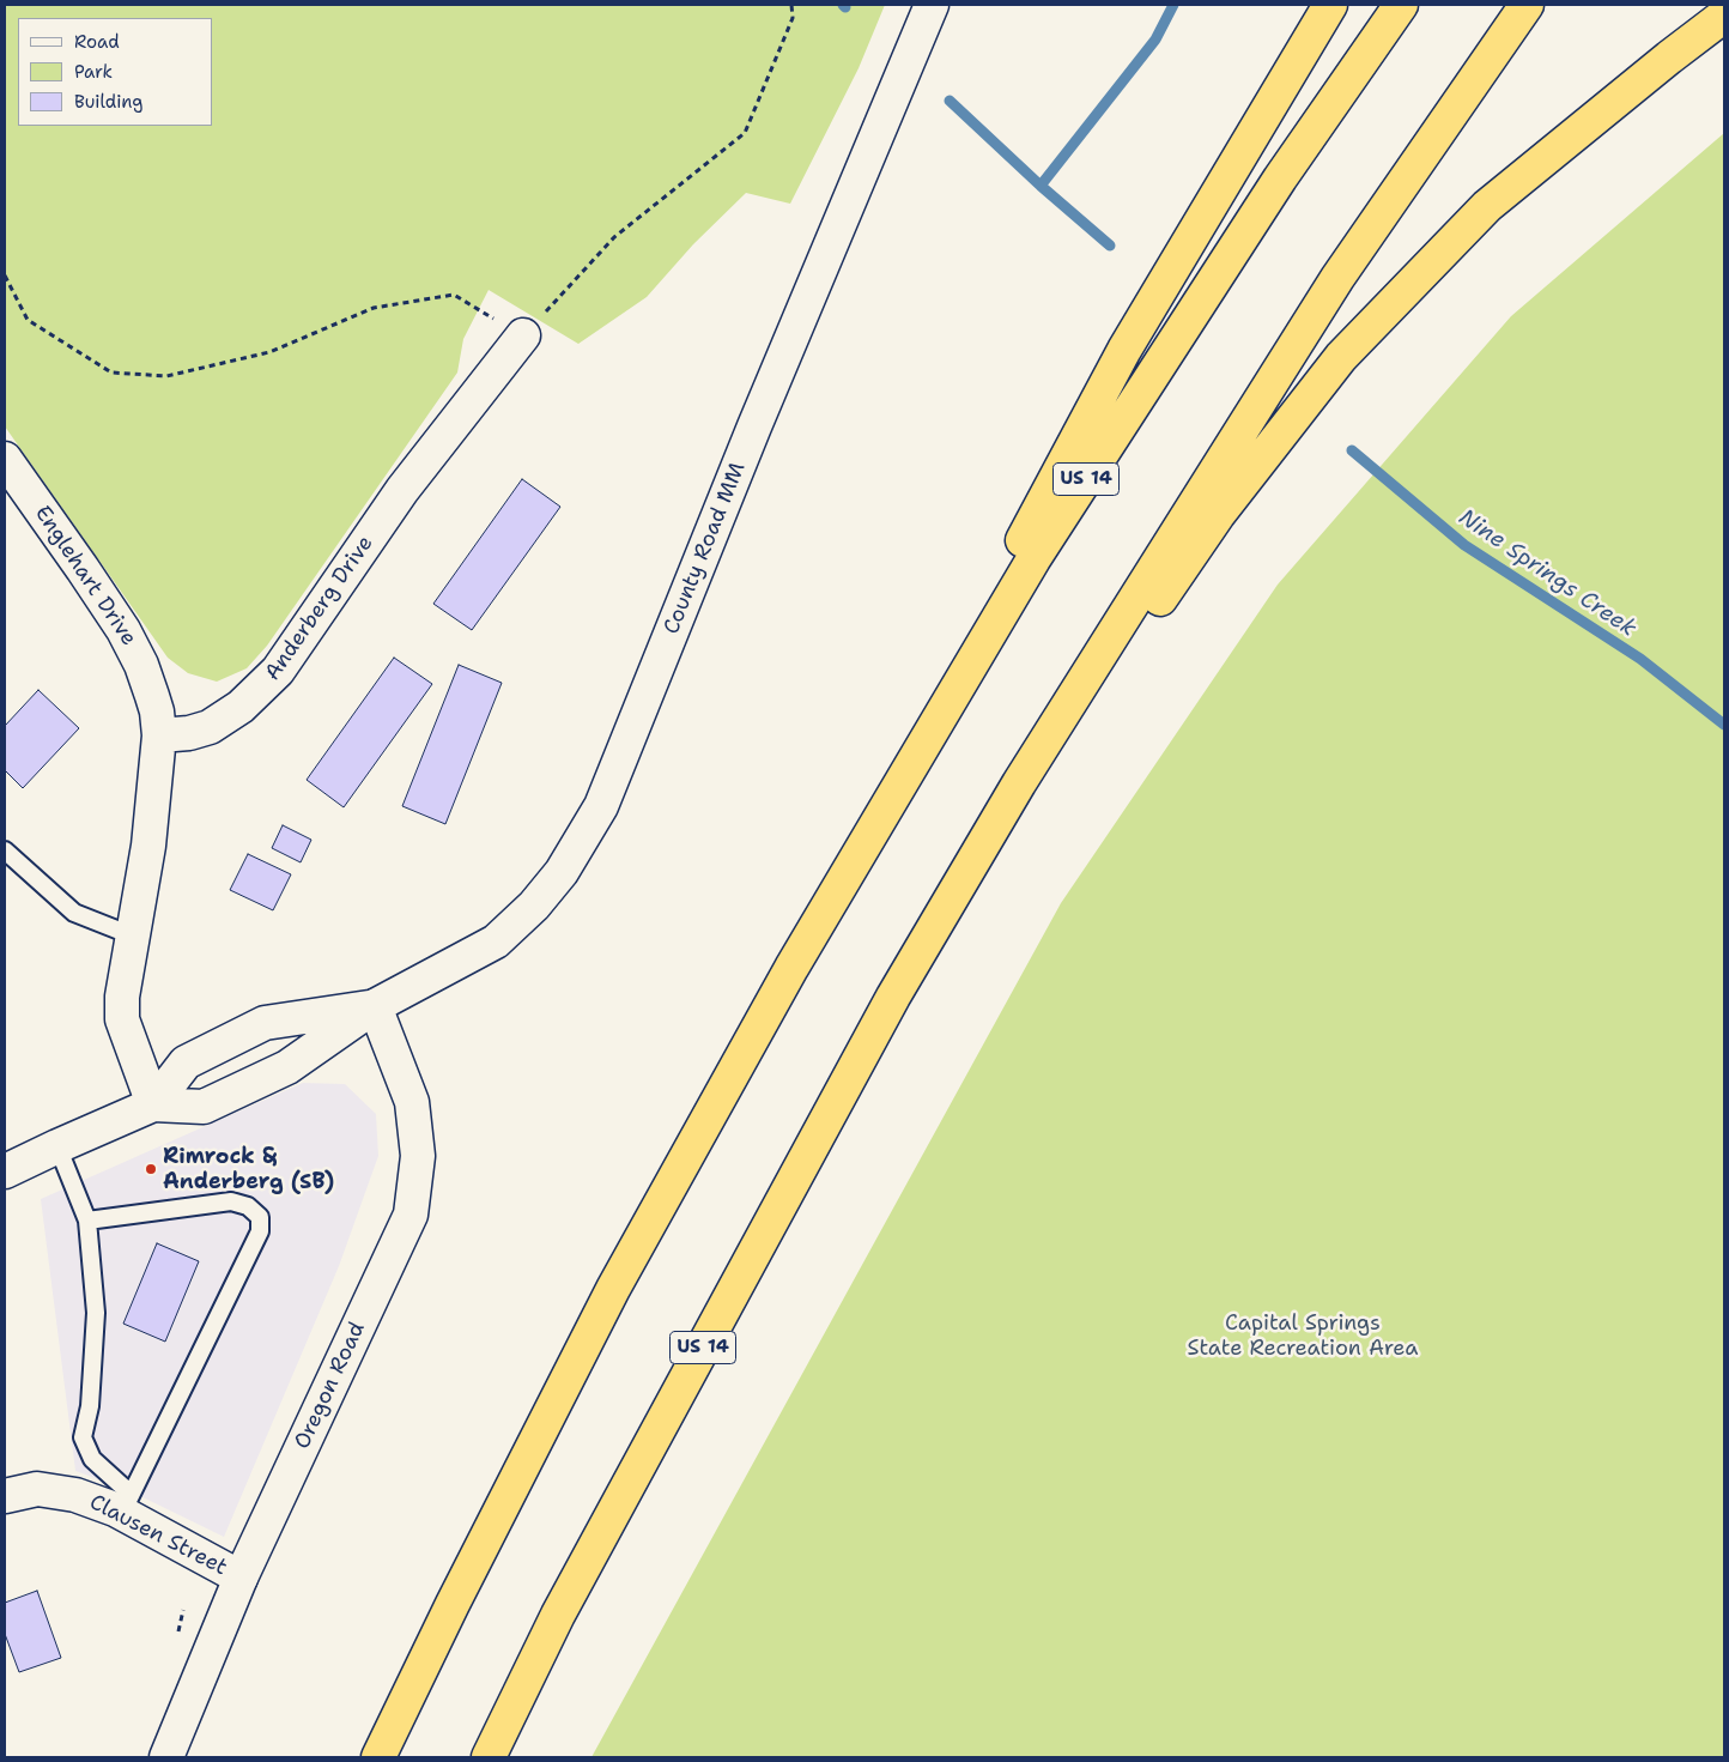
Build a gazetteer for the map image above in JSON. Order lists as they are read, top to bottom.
{
  "streets": {
    "highway": ["US 14"],
    "street": [
      "County Road MM",
      "Englehart Drive",
      "Anderberg Drive",
      "Oregon Road",
      "Clausen Street"
    ]
  },
  "crossings": [
    ["County Road MM", "Oregon Road"],
    ["Englehart Drive", "Anderberg Drive"],
    ["Oregon Road", "Clausen Street"]
  ],
  "water": ["Nine Springs Creek"],
  "parks": ["Capital Springs State Recreation Area"],
  "places": ["Rimrock & Anderberg (SB)"],
  "legend": ["Road", "Park", "Building"]
}
